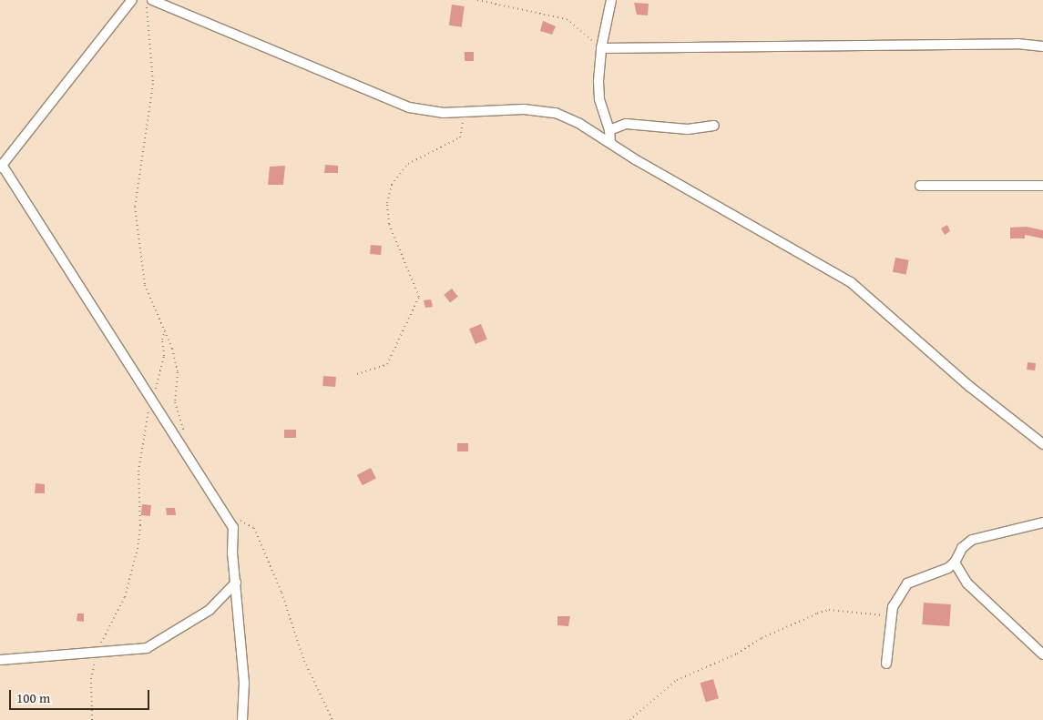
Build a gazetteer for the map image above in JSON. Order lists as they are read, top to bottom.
{
  "scale_bar": "100 m"
}
